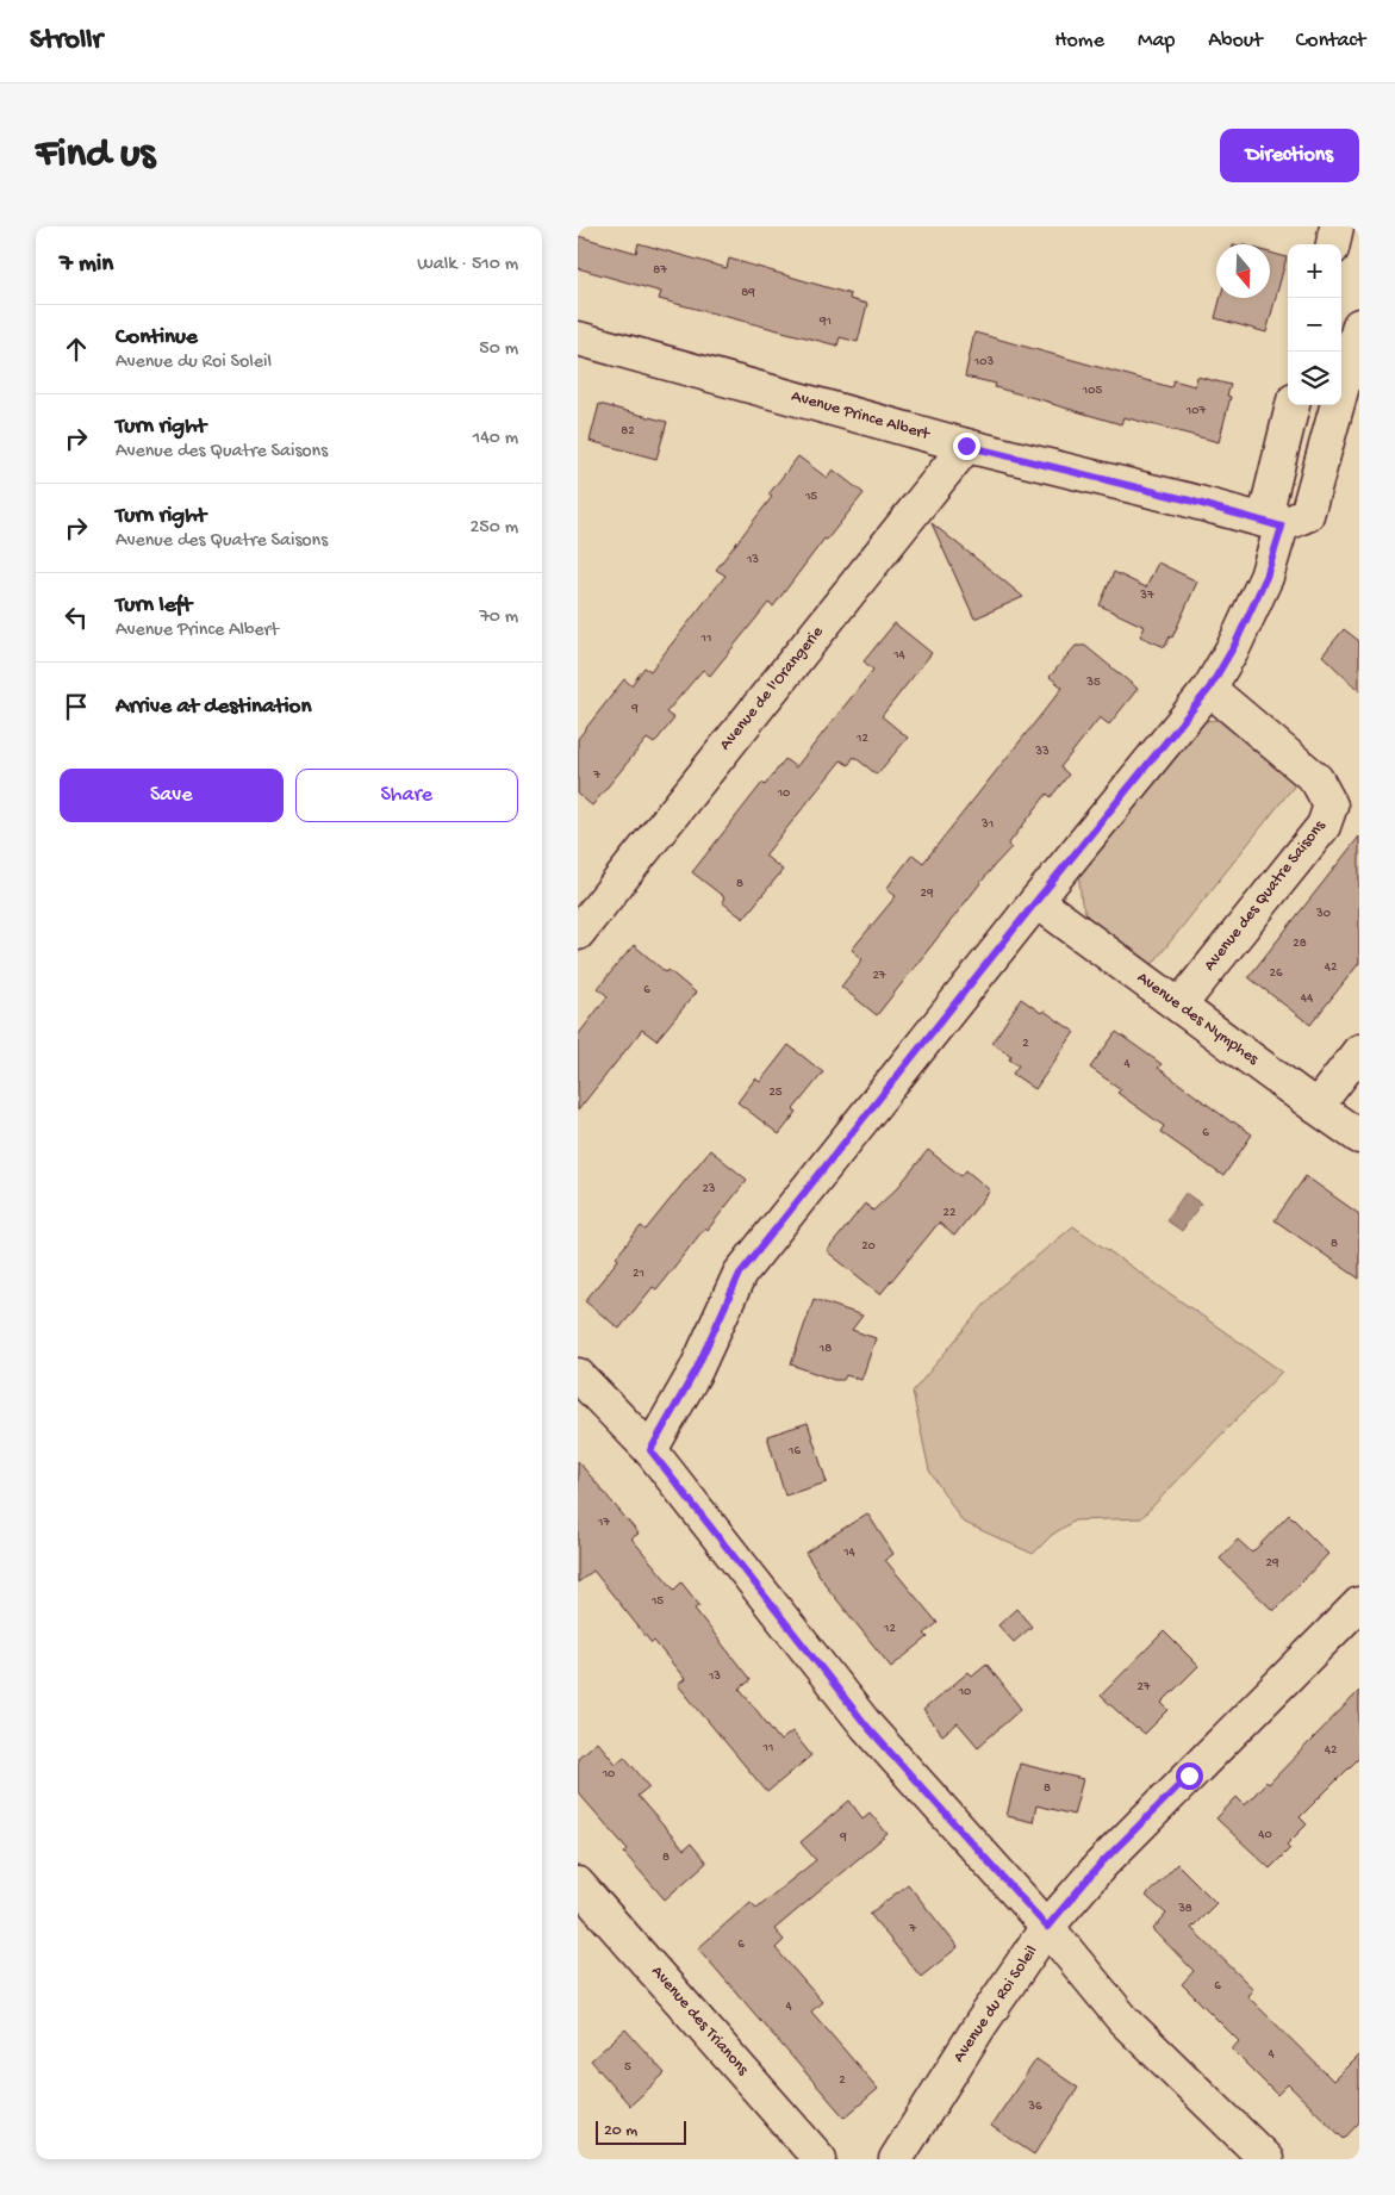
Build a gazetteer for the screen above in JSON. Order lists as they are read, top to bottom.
{
  "streets": {
    "street": [
      "Avenue Prince Albert",
      "Avenue de l'Orangerie",
      "Avenue des Quatre Saisons",
      "Avenue des Nymphes",
      "Avenue du Roi Soleil",
      "Avenue des Trianons"
    ]
  },
  "crossings": [
    ["Avenue Prince Albert", "Avenue de l'Orangerie"],
    ["Avenue des Quatre Saisons", "Avenue des Nymphes"]
  ],
  "house_numbers": [
    "87",
    "89",
    "91",
    "103",
    "105",
    "107",
    "82",
    "15",
    "13",
    "37",
    "11",
    "14",
    "35",
    "9",
    "12",
    "33",
    "7",
    "10",
    "31",
    "8",
    "29",
    "30",
    "28",
    "42",
    "26",
    "27",
    "6",
    "44",
    "2",
    "4",
    "25",
    "6",
    "23",
    "22",
    "8",
    "20",
    "21",
    "18",
    "16",
    "17",
    "14",
    "29",
    "15",
    "12",
    "13",
    "27",
    "10",
    "11",
    "42",
    "10",
    "8",
    "40",
    "9",
    "8",
    "38",
    "7",
    "6",
    "6",
    "4",
    "4",
    "5",
    "2",
    "36"
  ],
  "scale_bar": "20 m",
  "north": "bottom",
  "page": {
    "header": "Strollr",
    "nav": [
      "Home",
      "Map",
      "About",
      "Contact"
    ],
    "buttons": [
      "Directions",
      ["Save", "Share"]
    ],
    "title": "Find us",
    "heading": ["7 min", "Walk · 510 m"],
    "map_buttons": ["+", "−"],
    "list": [
      ["Continue", "Avenue du Roi Soleil", "50 m"],
      ["Turn right", "Avenue des Quatre Saisons", "140 m"],
      ["Turn right", "Avenue des Quatre Saisons", "250 m"],
      ["Turn left", "Avenue Prince Albert", "70 m"],
      "Arrive at destination"
    ],
    "scale": "20 m"
  }
}
